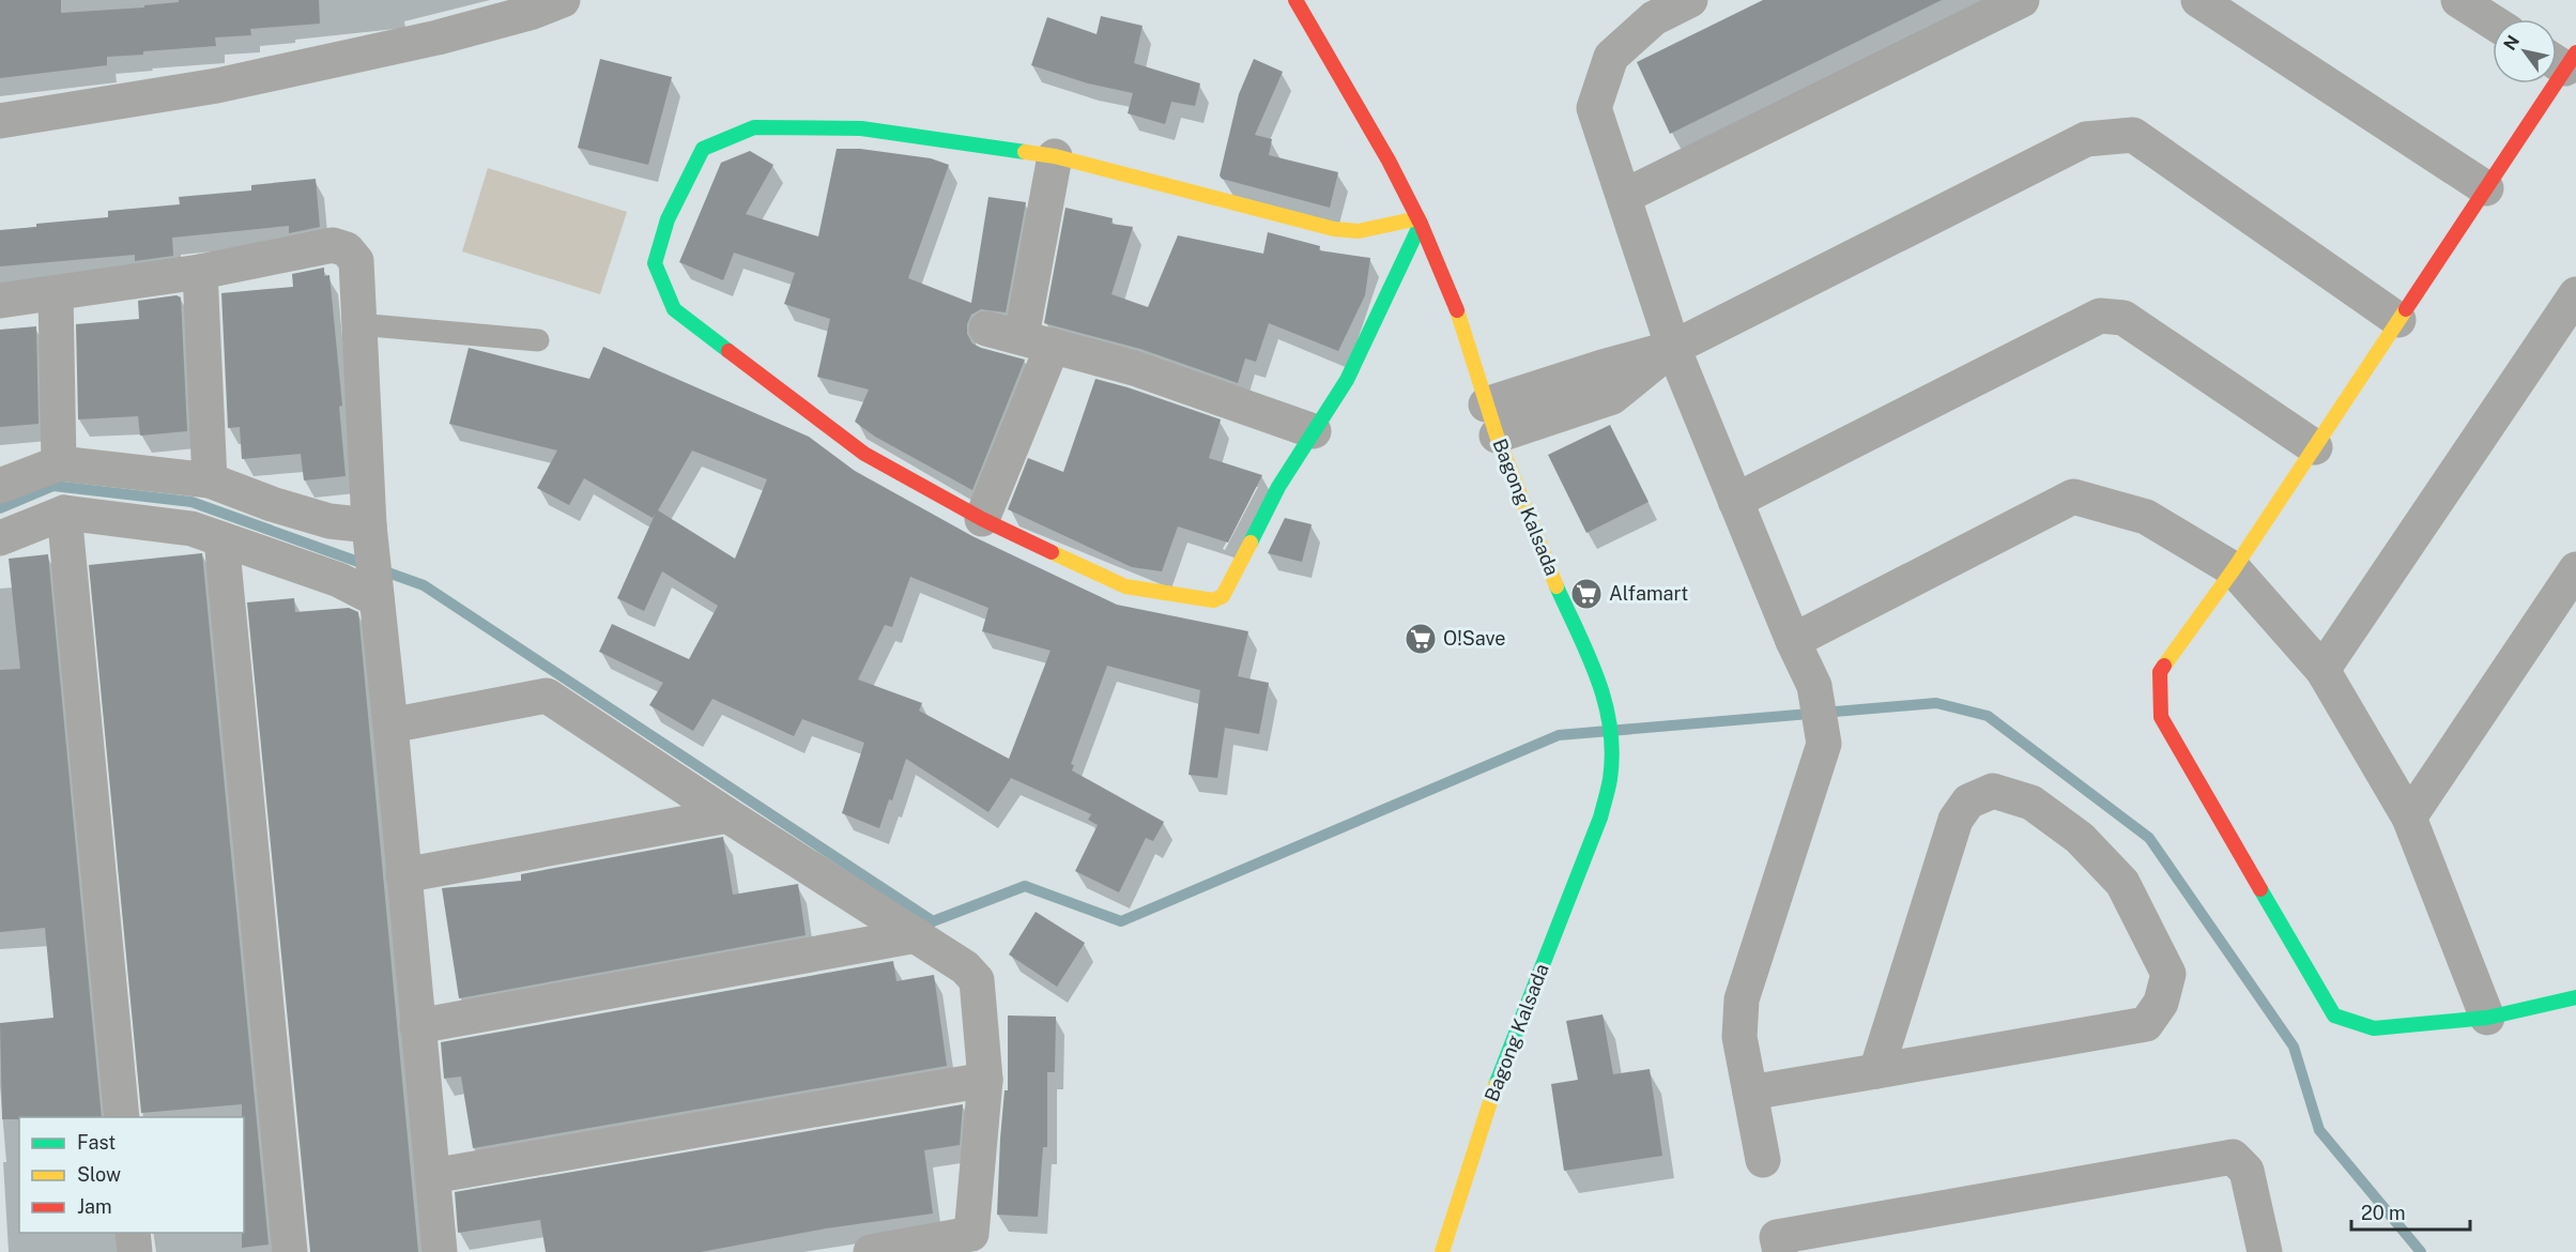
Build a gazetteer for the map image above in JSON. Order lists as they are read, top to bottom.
{
  "streets": {
    "street": ["Bagong Kalsada"]
  },
  "places": {
    "supermarket": ["Alfamart", "O!Save"]
  },
  "legend": ["Fast", "Slow", "Jam"],
  "scale_bar": "20 m",
  "north": "top left"
}
